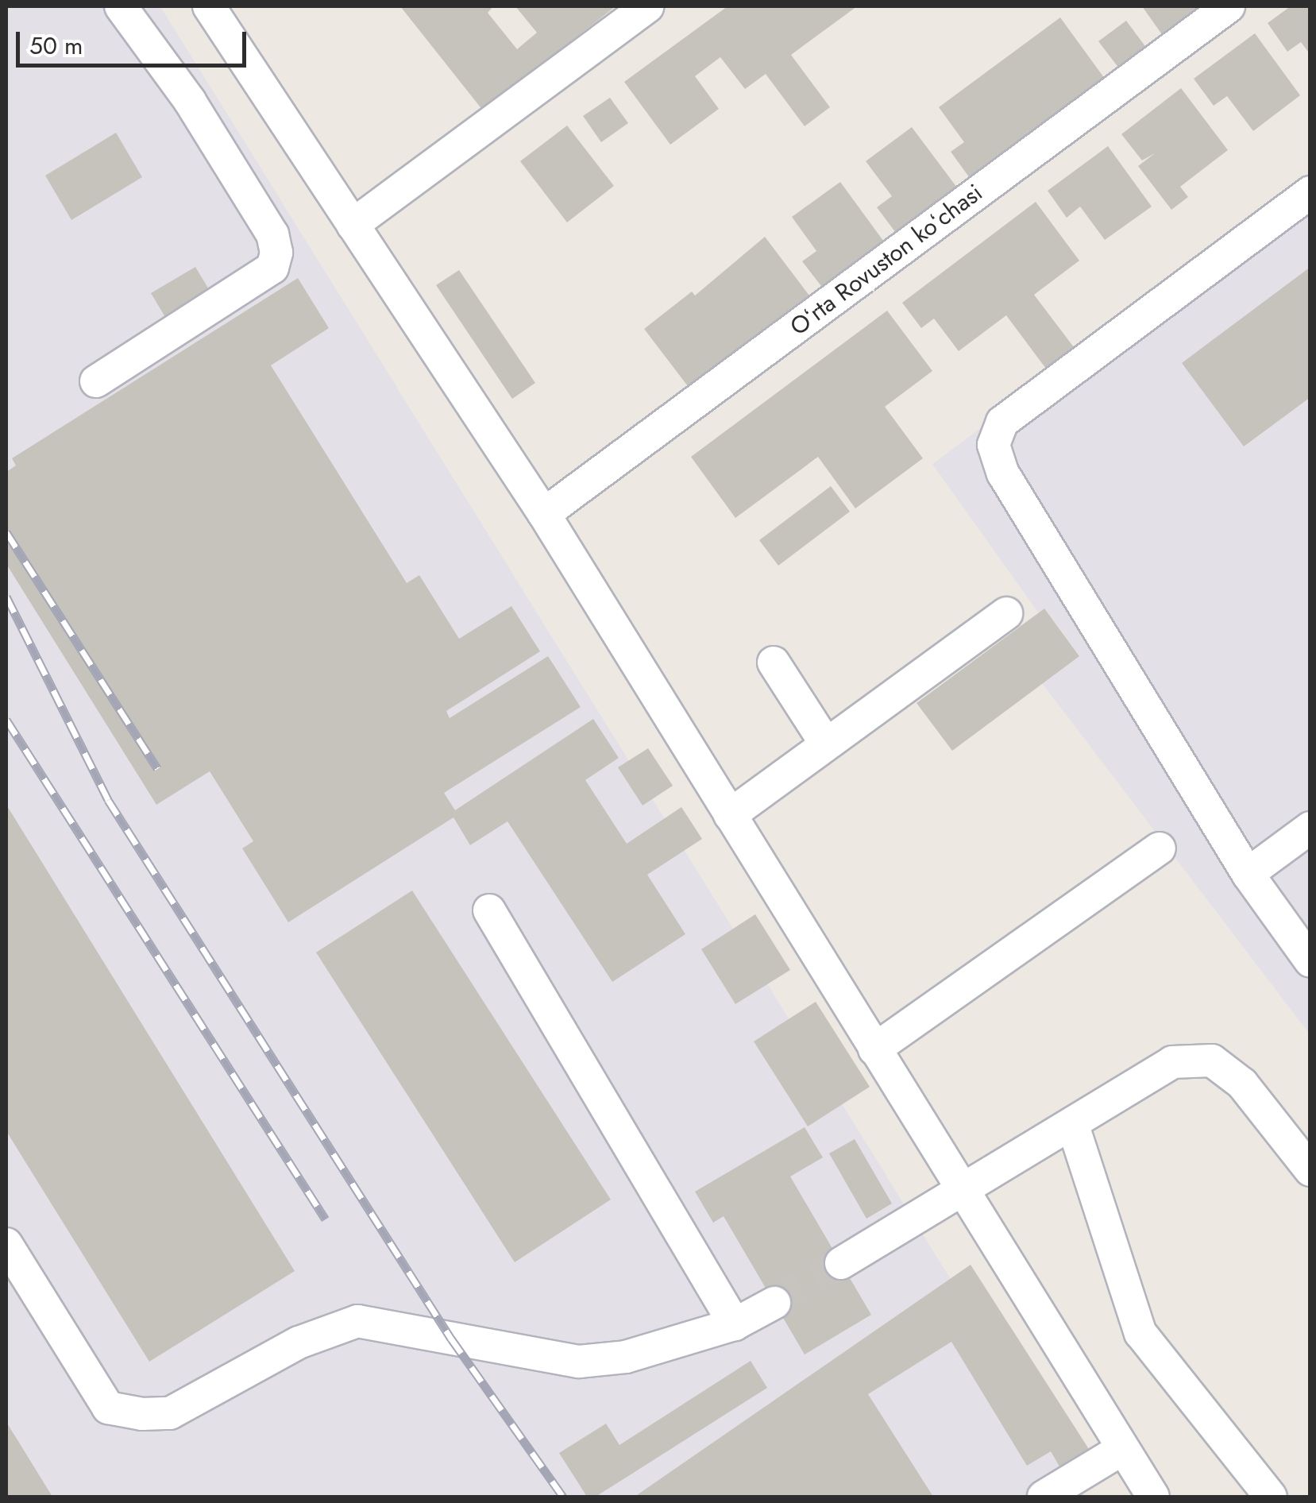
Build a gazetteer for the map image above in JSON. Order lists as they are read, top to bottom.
{
  "streets": {
    "street": ["Oʻrta Rovuston koʻchasi"]
  },
  "scale_bar": "50 m"
}
